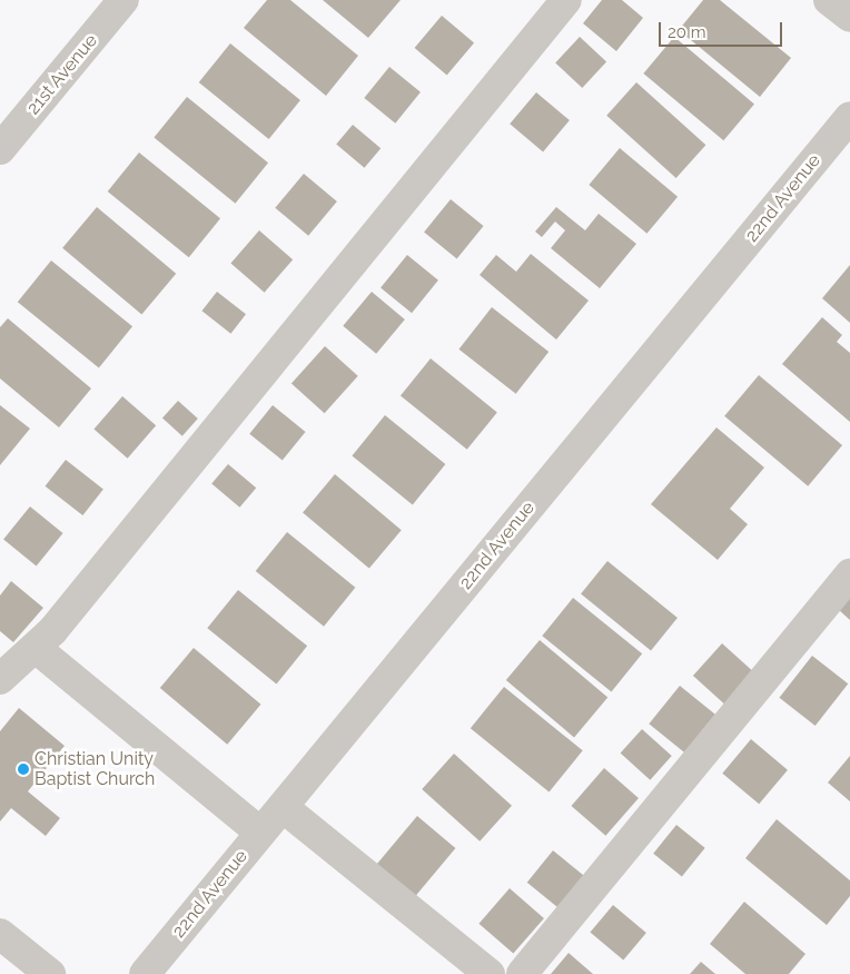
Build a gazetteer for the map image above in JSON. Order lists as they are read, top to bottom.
{
  "streets": {
    "street": ["21st Avenue", "22nd Avenue"]
  },
  "places": ["Christian Unity Baptist Church"],
  "scale_bar": "20 m"
}
